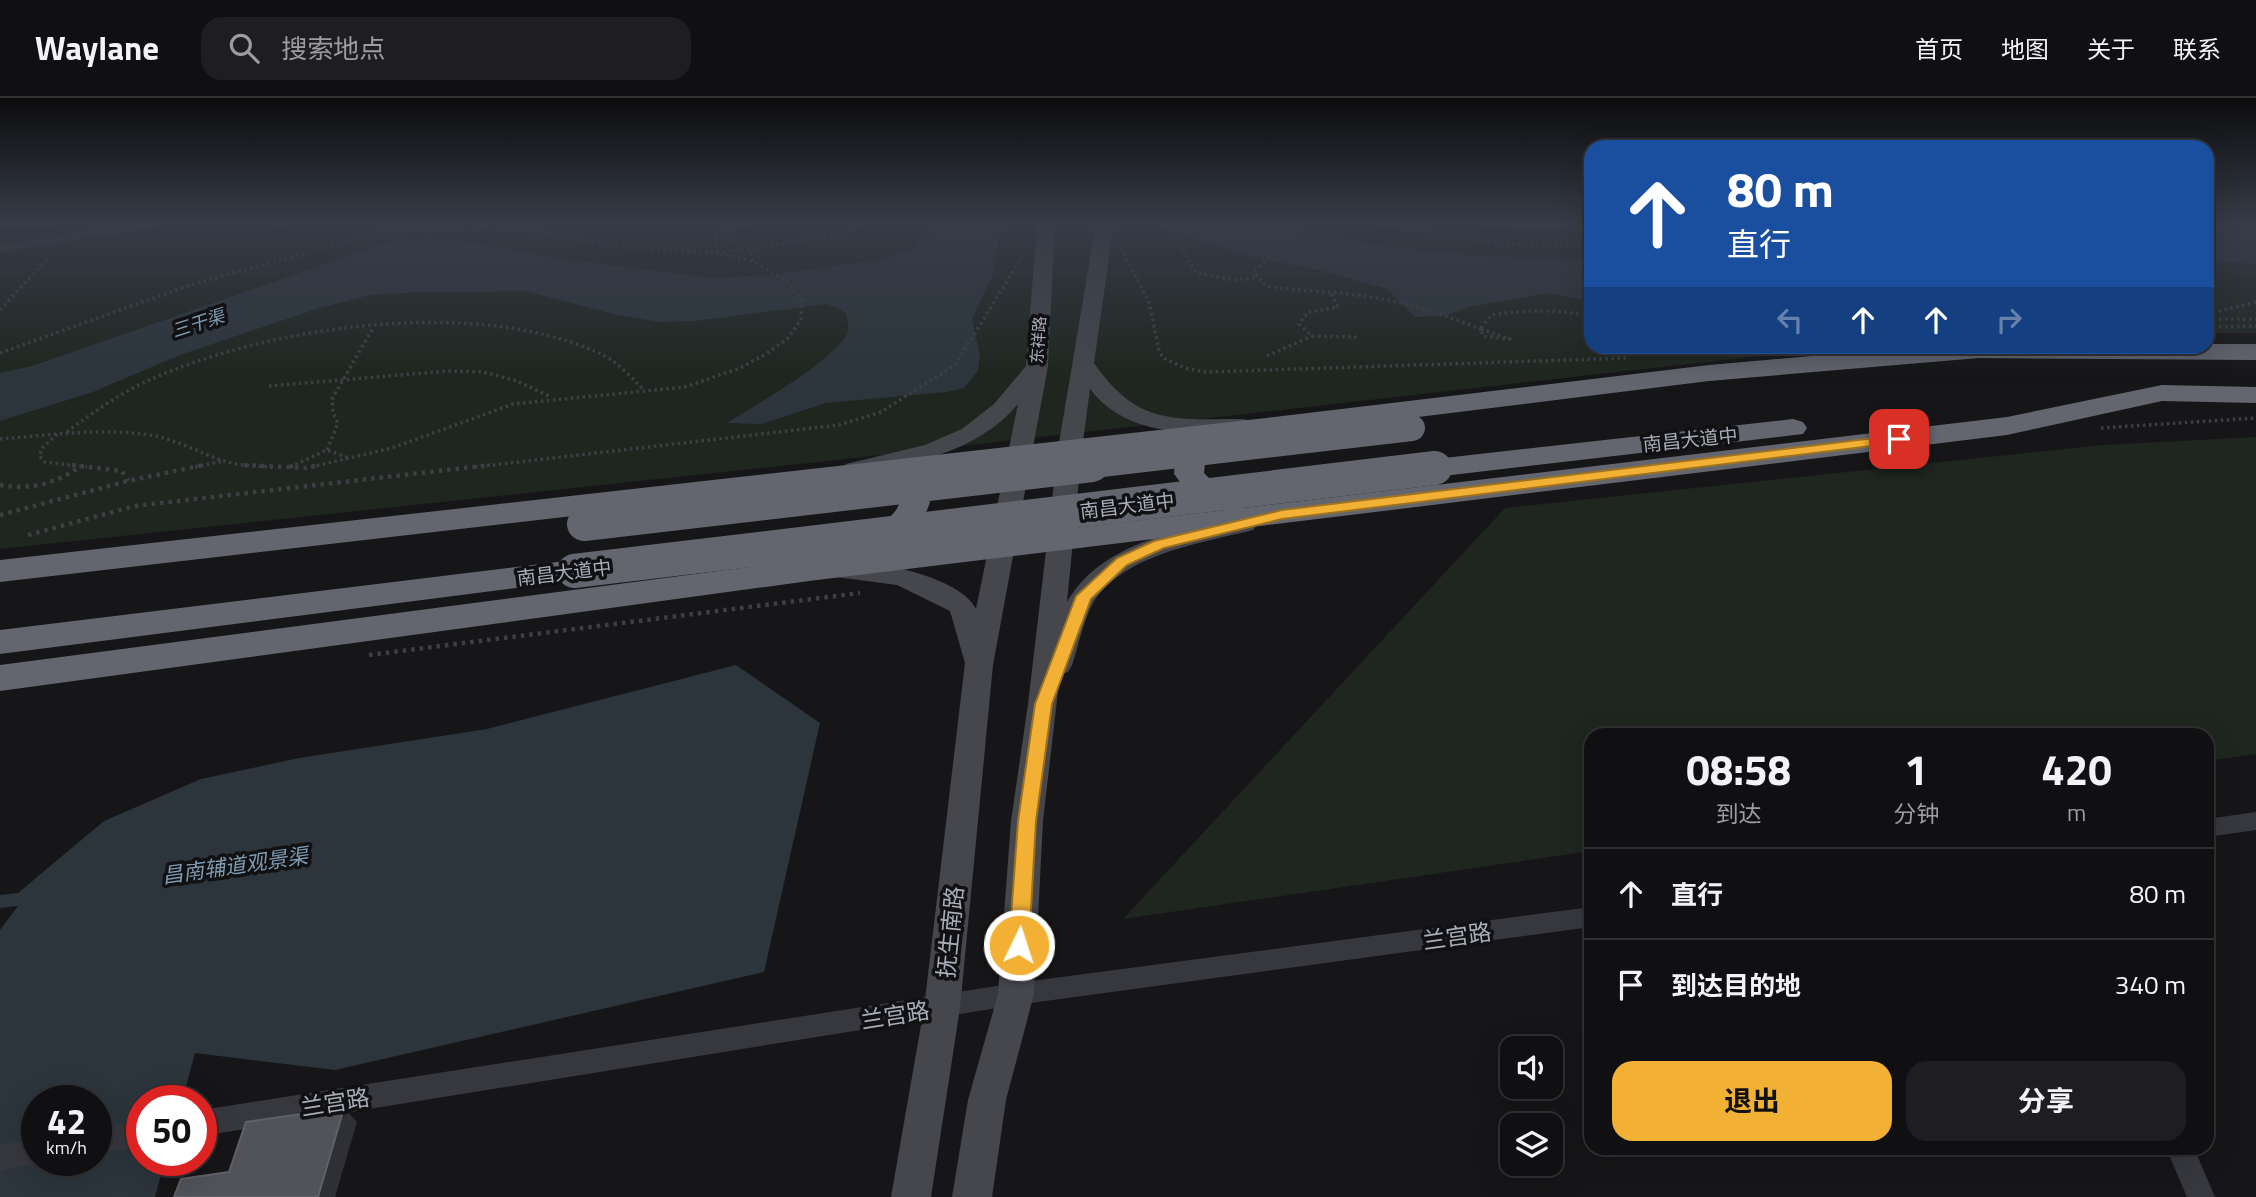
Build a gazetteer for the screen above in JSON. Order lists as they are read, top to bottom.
{
  "streets": {
    "highway": ["南昌大道中"],
    "main road": ["东祥路", "抚生南路"],
    "street": ["兰宫路"]
  },
  "crossings": [
    ["东祥路", "抚生南路"],
    ["抚生南路", "兰宫路"]
  ],
  "water": ["三干渠", "昌南辅道观景渠"],
  "page": {
    "header": "Waylane",
    "search": "搜索地点",
    "nav": [
      "首页",
      "地图",
      "关于",
      "联系"
    ],
    "turn": ["80 m", "直行"],
    "eta": [
      "08:58",
      "到达",
      "1",
      "分钟",
      "420",
      "m"
    ],
    "list": [
      {
        "name": "直行",
        "value": "80 m"
      },
      {
        "name": "到达目的地",
        "value": "340 m"
      }
    ],
    "buttons": ["退出", "分享"],
    "speed": "42 km/h",
    "limit": "50"
  }
}
